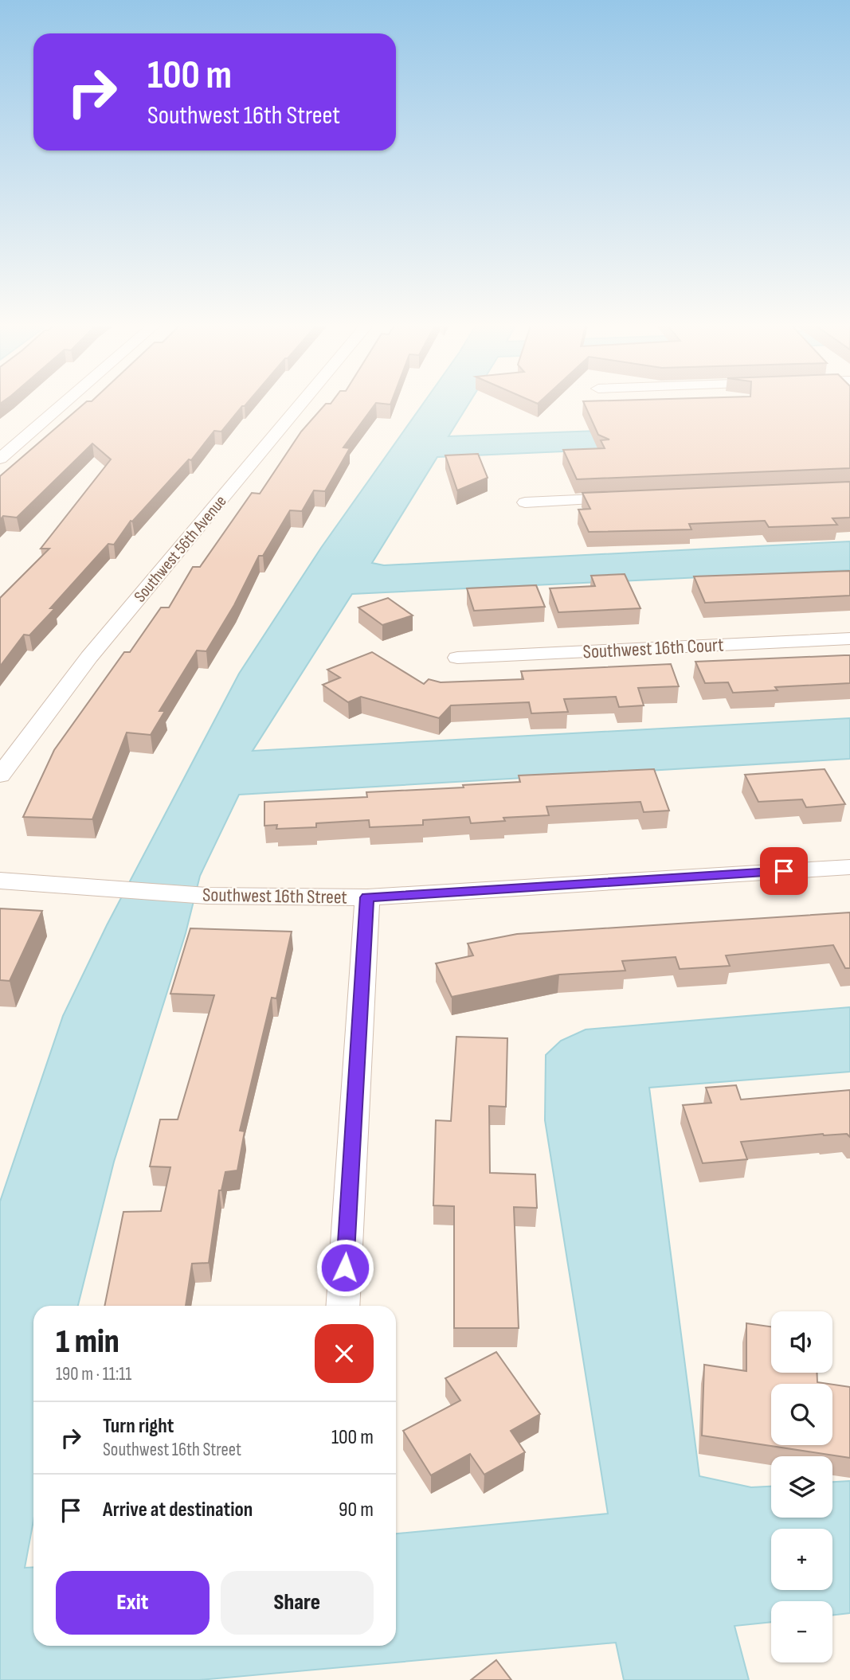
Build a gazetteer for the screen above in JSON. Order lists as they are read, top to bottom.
{
  "streets": {
    "street": ["Southwest 56th Avenue", "Southwest 16th Court", "Southwest 16th Street"]
  },
  "page": {
    "turn": ["100 m", "Southwest 16th Street"],
    "heading": ["1 min", "190 m · 11:11"],
    "map_buttons": ["+", "−"],
    "list": [
      {
        "name": "Turn right",
        "note": "Southwest 16th Street",
        "value": "100 m"
      },
      {
        "name": "Arrive at destination",
        "value": "90 m"
      }
    ],
    "buttons": ["Exit", "Share"]
  }
}
